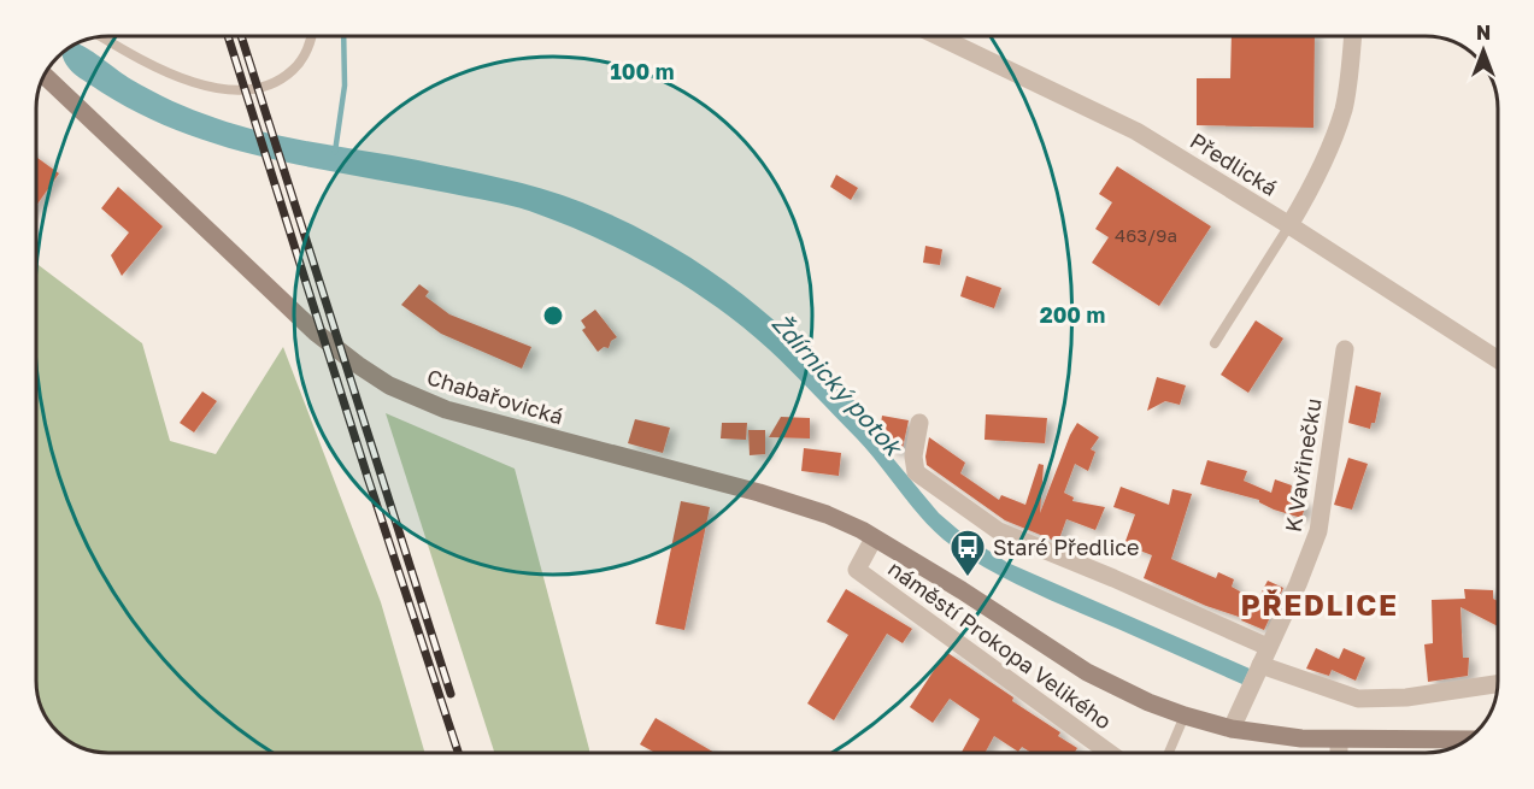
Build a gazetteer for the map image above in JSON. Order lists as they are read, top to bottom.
{
  "streets": {
    "main road": ["Chabařovická", "náměstí Prokopa Velikého"],
    "street": ["Předlická", "K Vavřinečku"]
  },
  "crossings": [
    ["Chabařovická", "náměstí Prokopa Velikého"]
  ],
  "districts": ["PŘEDLICE"],
  "water": ["Ždírnický potok"],
  "places": {
    "bus stop": ["Staré Předlice"]
  },
  "house_numbers": ["463/9a"],
  "north": "top",
  "rings": ["100 m", "200 m"]
}
